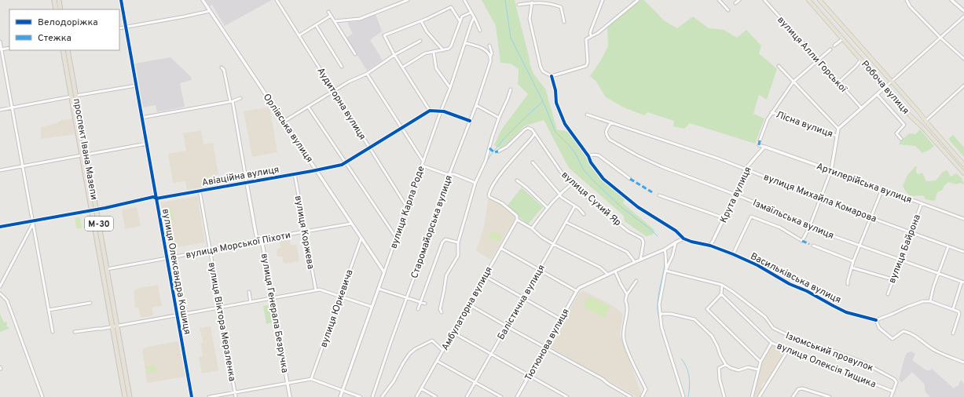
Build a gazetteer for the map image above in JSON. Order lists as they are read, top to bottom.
{
  "streets": {
    "highway": ["проспект Івана Мазепи", "М-30"],
    "main road": ["Робоча вулиця"],
    "street": [
      "вулиця Алли Горської",
      "Аудиторна вулиця",
      "Лісна вулиця",
      "Орлівська вулиця",
      "Авіаційна вулиця",
      "Артилерійська вулиця",
      "Крута вулиця",
      "вулиця Михайла Комарова",
      "вулиця Сухий Яр",
      "вулиця Карла Роде",
      "Ізмаїльська вулиця",
      "Старомайорська вулиця",
      "вулиця Коржева",
      "вулиця Морської Піхоти",
      "вулиця Байрона",
      "вулиця Олександра Кошиця",
      "Васильківська вулиця",
      "Балістична вулиця",
      "вулиця Юркевича",
      "Амбулаторна вулиця",
      "вулиця Генерала Безручка",
      "вулиця Віктора Мерзленка",
      "Тютюнова вулиця",
      "Ізюмський провулок",
      "вулиця Олексія Тищика"
    ]
  },
  "crossings": [
    ["Аудиторна вулиця", "Авіаційна вулиця"],
    ["Аудиторна вулиця", "вулиця Карла Роде"],
    ["Орлівська вулиця", "Авіаційна вулиця"],
    ["Орлівська вулиця", "вулиця Карла Роде"],
    ["Орлівська вулиця", "вулиця Морської Піхоти"],
    ["Орлівська вулиця", "вулиця Юркевича"],
    ["проспект Івана Мазепи", "Авіаційна вулиця"],
    ["проспект Івана Мазепи", "вулиця Морської Піхоти"],
    ["Авіаційна вулиця", "вулиця Коржева"],
    ["Авіаційна вулиця", "вулиця Олександра Кошиця"],
    ["Авіаційна вулиця", "вулиця Генерала Безручка"],
    ["Авіаційна вулиця", "вулиця Віктора Мерзленка"],
    ["Артилерійська вулиця", "Крута вулиця"],
    ["Артилерійська вулиця", "вулиця Байрона"],
    ["Крута вулиця", "вулиця Михайла Комарова"],
    ["Крута вулиця", "Ізмаїльська вулиця"],
    ["Крута вулиця", "Васильківська вулиця"],
    ["вулиця Михайла Комарова", "Ізмаїльська вулиця"],
    ["вулиця Михайла Комарова", "вулиця Байрона"],
    ["Ізмаїльська вулиця", "вулиця Байрона"],
    ["вулиця Коржева", "вулиця Морської Піхоти"],
    ["вулиця Морської Піхоти", "вулиця Олександра Кошиця"],
    ["вулиця Морської Піхоти", "вулиця Генерала Безручка"],
    ["вулиця Морської Піхоти", "вулиця Віктора Мерзленка"],
    ["Ізюмський провулок", "вулиця Олексія Тищика"]
  ],
  "legend": ["Велодоріжка", "Стежка"]
}
